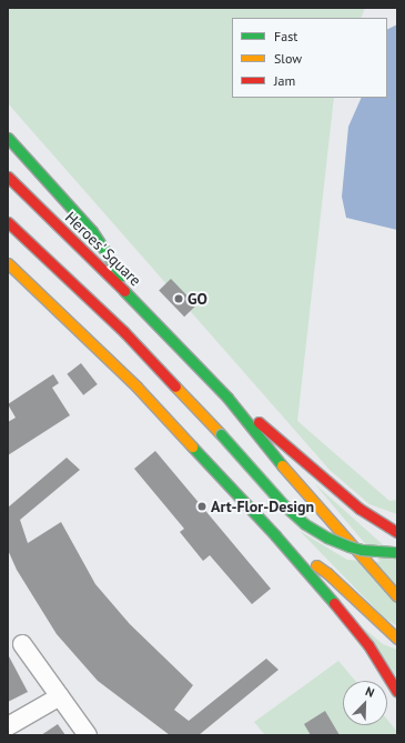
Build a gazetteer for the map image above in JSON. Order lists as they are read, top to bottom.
{
  "streets": {
    "main road": ["Heroes' Square"]
  },
  "places": ["GO", "Art-Flor-Design"],
  "legend": ["Fast", "Slow", "Jam"],
  "north": "top right"
}
